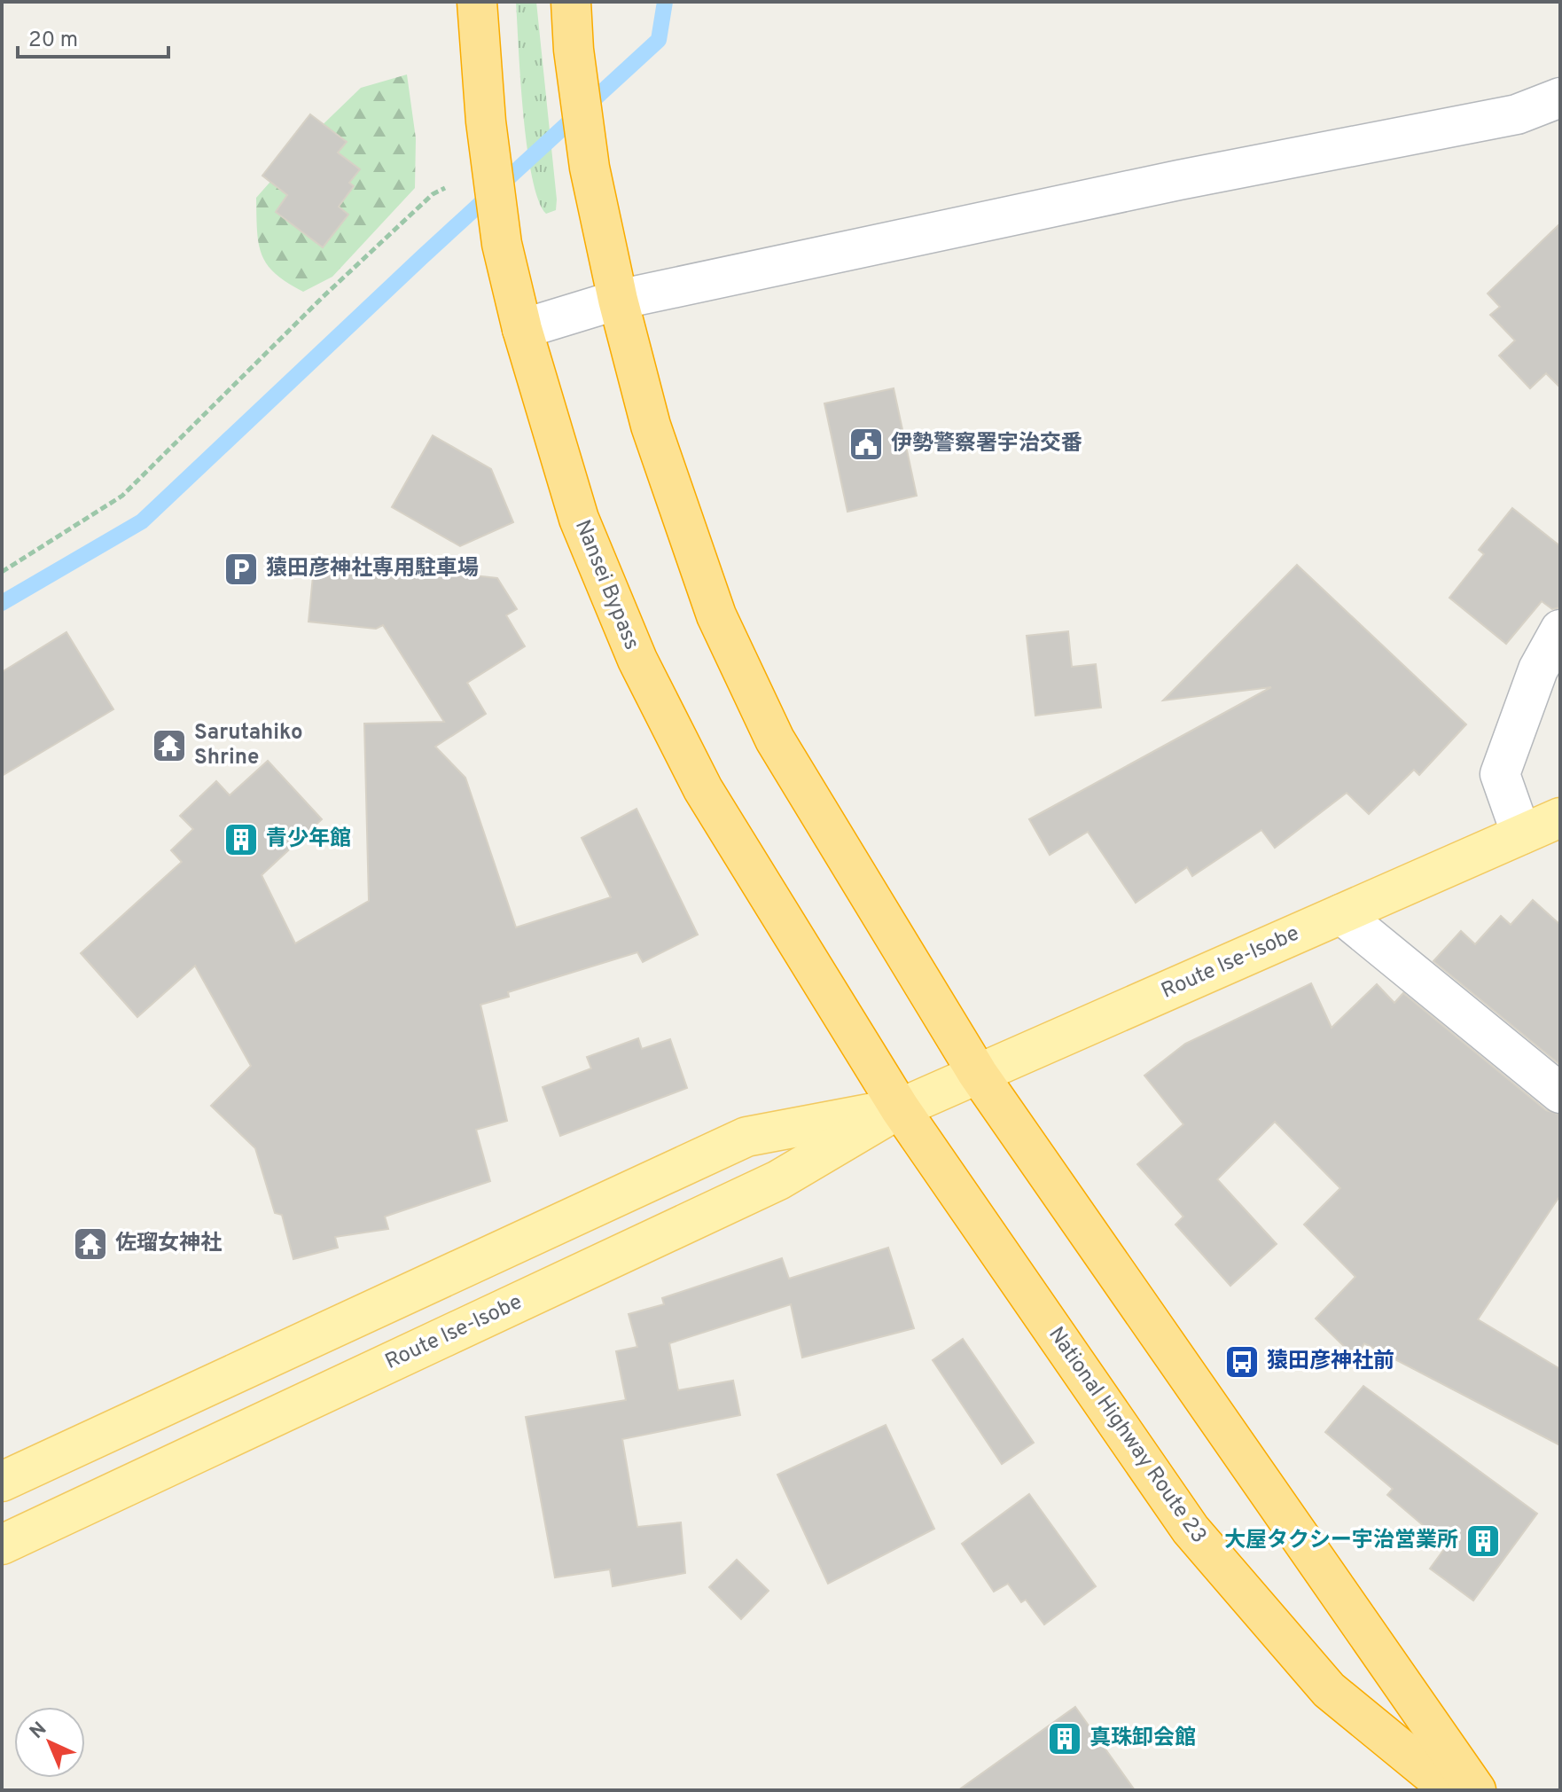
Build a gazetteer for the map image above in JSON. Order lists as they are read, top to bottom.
{
  "streets": {
    "highway": ["Nansei Bypass", "National Highway Route 23"],
    "main road": ["Route Ise-Isobe"]
  },
  "crossings": [
    ["Nansei Bypass", "Route Ise-Isobe"],
    ["Nansei Bypass", "National Highway Route 23"],
    ["Route Ise-Isobe", "National Highway Route 23"]
  ],
  "places": {
    "public building": ["伊勢警察署宇治交番"],
    "parking": ["猿田彦神社専用駐車場"],
    "temple": ["Sarutahiko Shrine", "佐瑠女神社"],
    "building": ["青少年館", "大屋タクシー宇治営業所", "真珠卸会館"],
    "bus stop": ["猿田彦神社前"]
  },
  "scale_bar": "20 m",
  "north": "top left"
}
